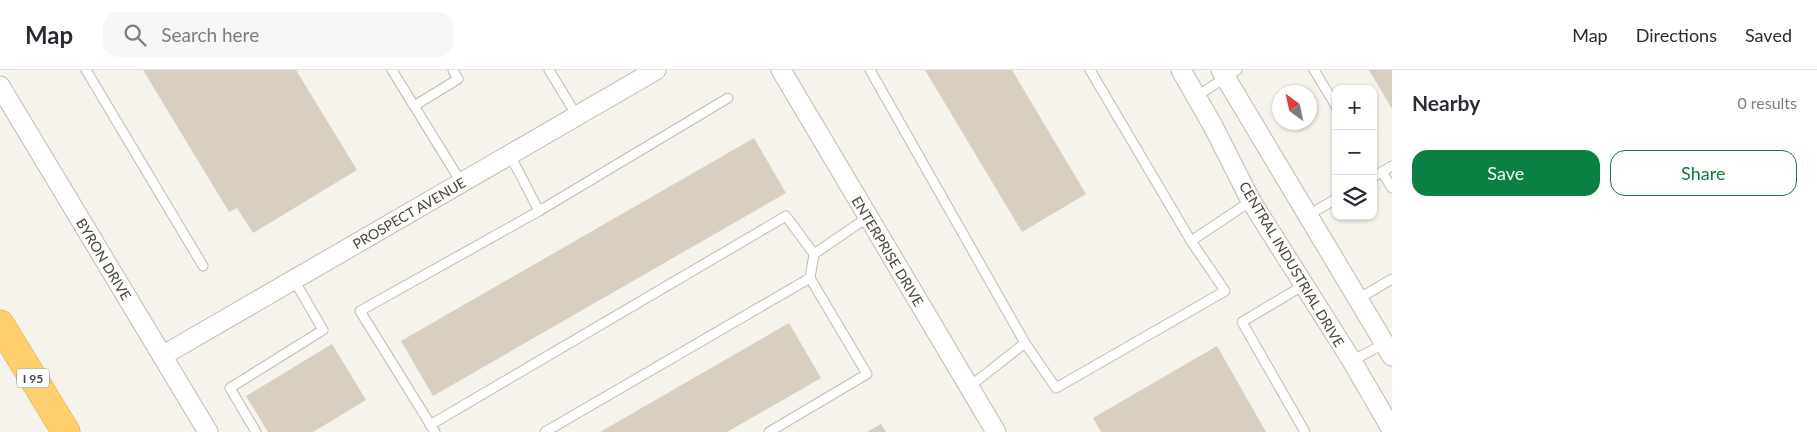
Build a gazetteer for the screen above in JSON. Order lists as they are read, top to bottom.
{
  "streets": {
    "highway": ["I 95"],
    "street": [
      "PROSPECT AVENUE",
      "ENTERPRISE DRIVE",
      "BYRON DRIVE",
      "CENTRAL INDUSTRIAL DRIVE"
    ]
  },
  "crossings": [
    ["PROSPECT AVENUE", "BYRON DRIVE"]
  ],
  "north": "top left",
  "page": {
    "header": "Map",
    "search": "Search here",
    "nav": ["Map", "Directions", "Saved"],
    "heading": ["Nearby", "0 results"],
    "map_buttons": ["+", "−"],
    "buttons": ["Save", "Share"]
  }
}
